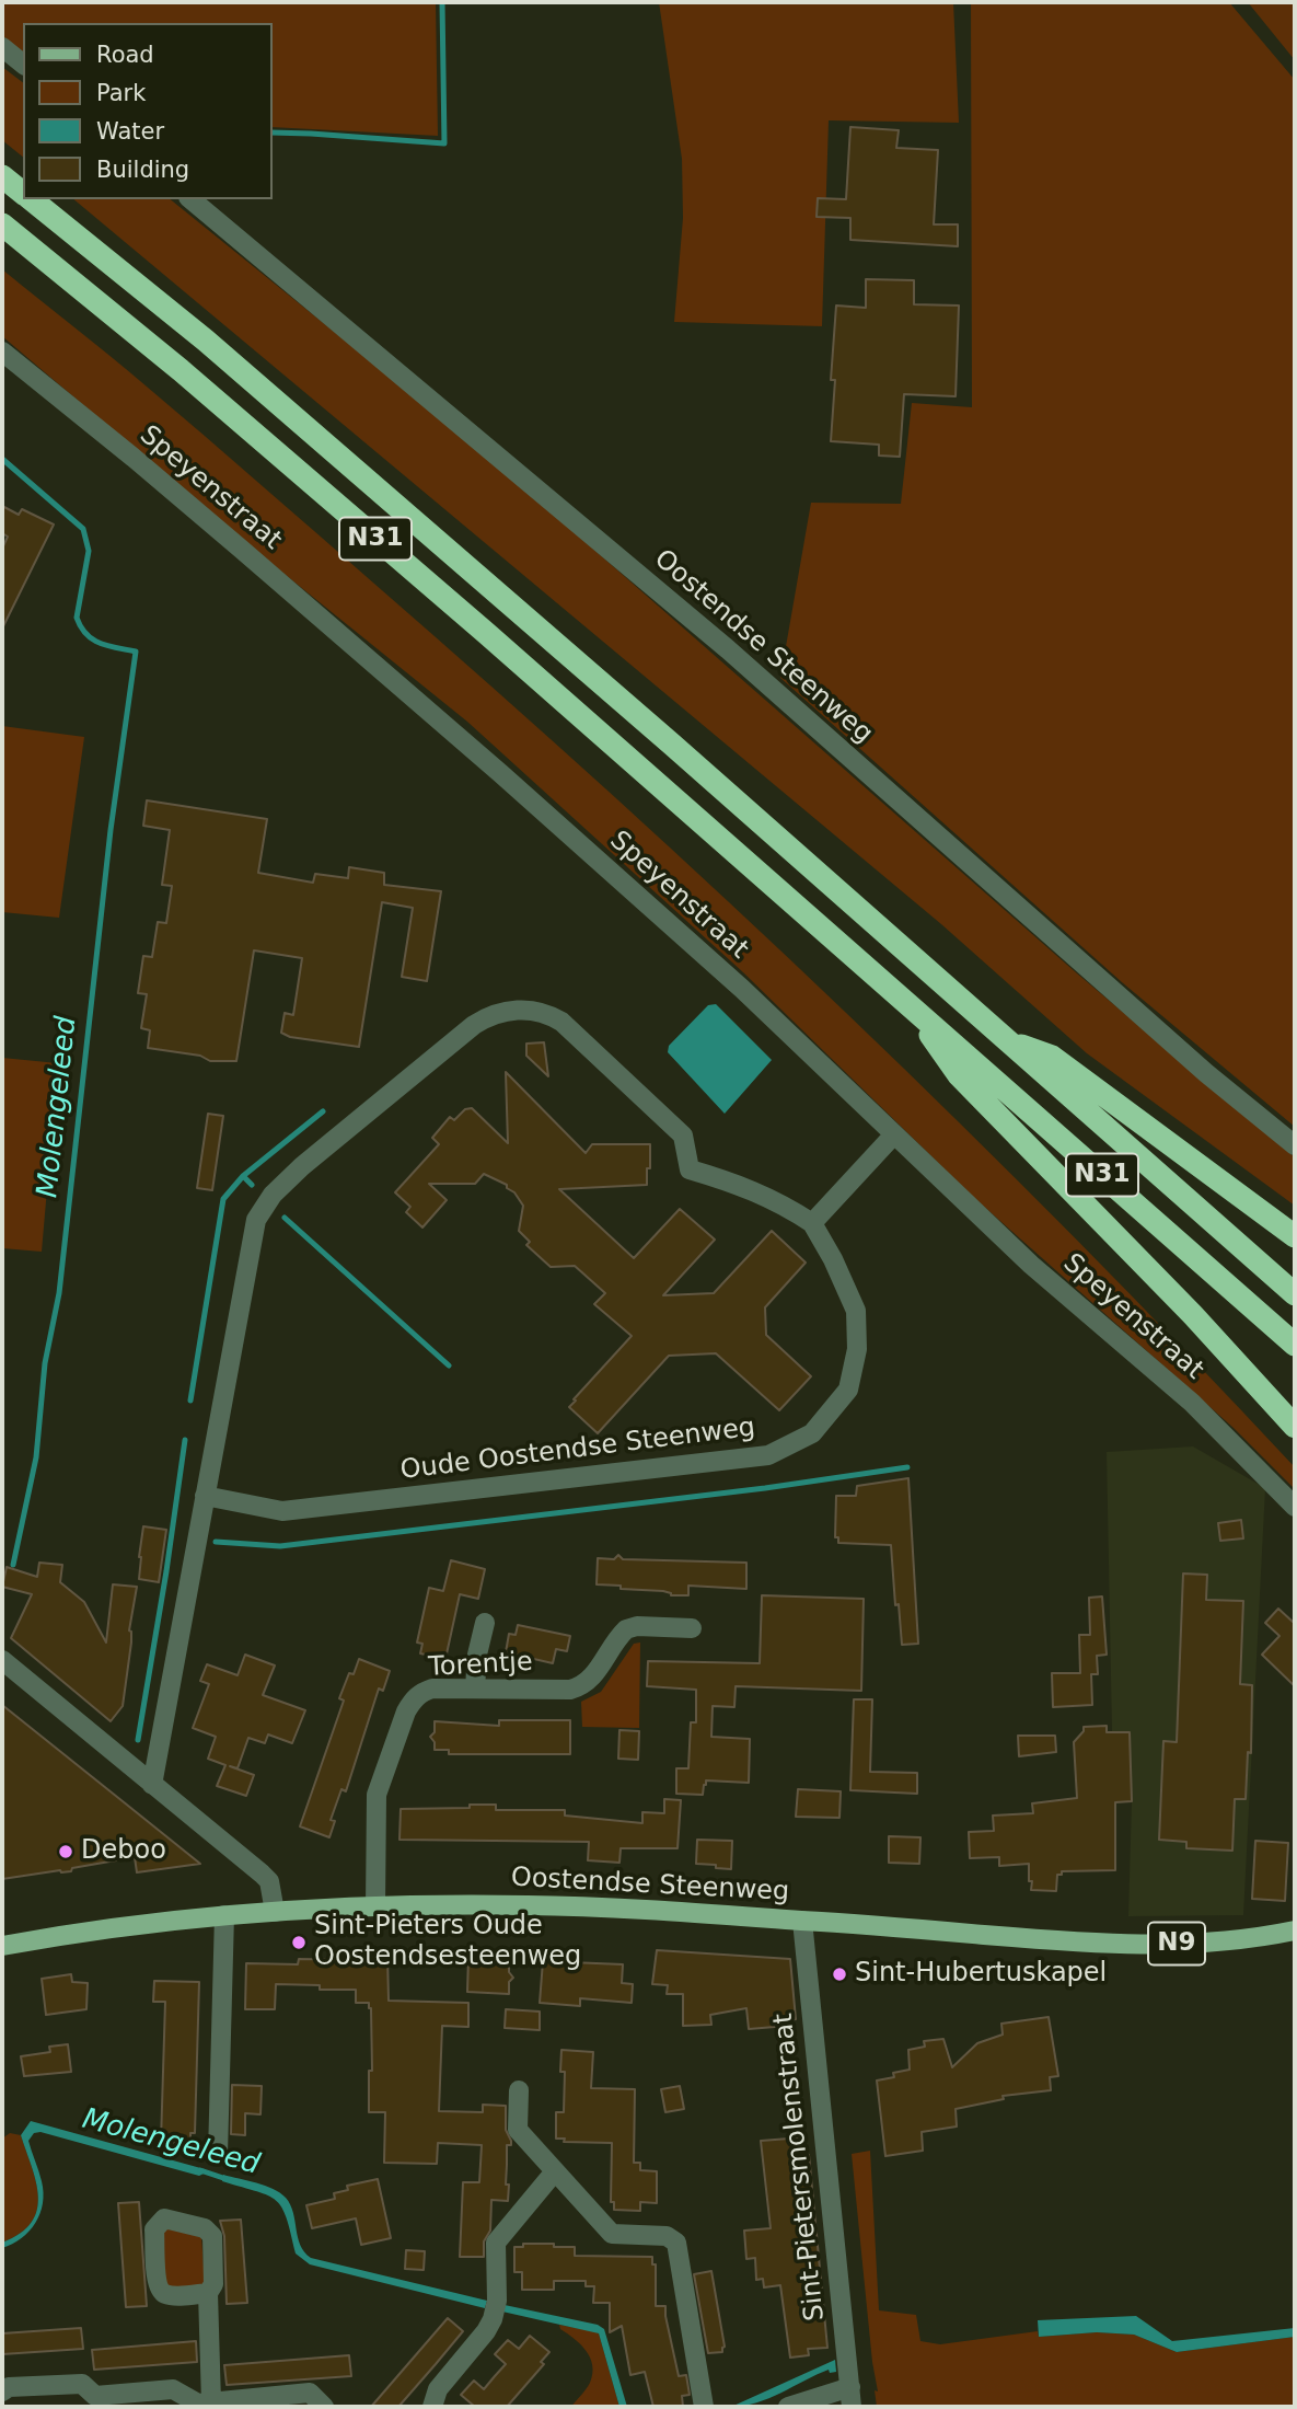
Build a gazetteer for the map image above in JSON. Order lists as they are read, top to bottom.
{
  "streets": {
    "highway": ["N31"],
    "main road": ["Oostendse Steenweg", "N9"],
    "street": [
      "Speyenstraat",
      "Oude Oostendse Steenweg",
      "Torentje",
      "Sint-Pietersmolenstraat"
    ]
  },
  "crossings": [
    ["Oostendse Steenweg", "Torentje"],
    ["Oostendse Steenweg", "Sint-Pietersmolenstraat"]
  ],
  "water": ["Molengeleed"],
  "places": ["Deboo", "Sint-Pieters Oude Oostendsesteenweg", "Sint-Hubertuskapel"],
  "legend": [
    "Road",
    "Park",
    "Water",
    "Building"
  ]
}
